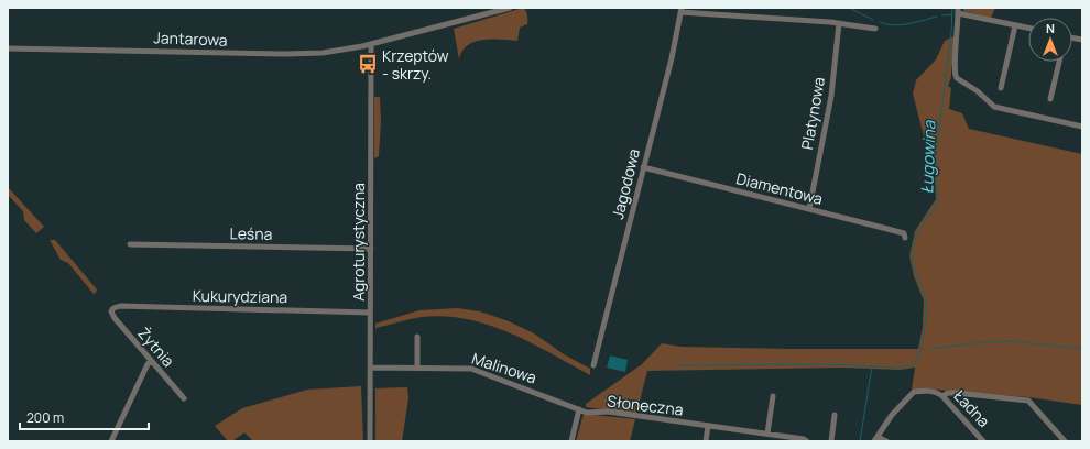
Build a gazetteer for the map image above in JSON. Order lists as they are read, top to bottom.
{
  "streets": {
    "street": [
      "Jantarowa",
      "Platynowa",
      "Jagodowa",
      "Diamentowa",
      "Leśna",
      "Agroturystyczna",
      "Kukurydziana",
      "Żytnia",
      "Malinowa",
      "Słoneczna",
      "Ładna"
    ]
  },
  "crossings": [
    ["Jantarowa", "Agroturystyczna"],
    ["Platynowa", "Diamentowa"],
    ["Jagodowa", "Diamentowa"],
    ["Leśna", "Agroturystyczna"],
    ["Agroturystyczna", "Kukurydziana"],
    ["Agroturystyczna", "Malinowa"],
    ["Kukurydziana", "Żytnia"],
    ["Malinowa", "Słoneczna"]
  ],
  "water": ["Ługowina"],
  "places": {
    "bus stop": ["Krzeptów - skrzy."]
  },
  "scale_bar": "200 m",
  "north": "top"
}
